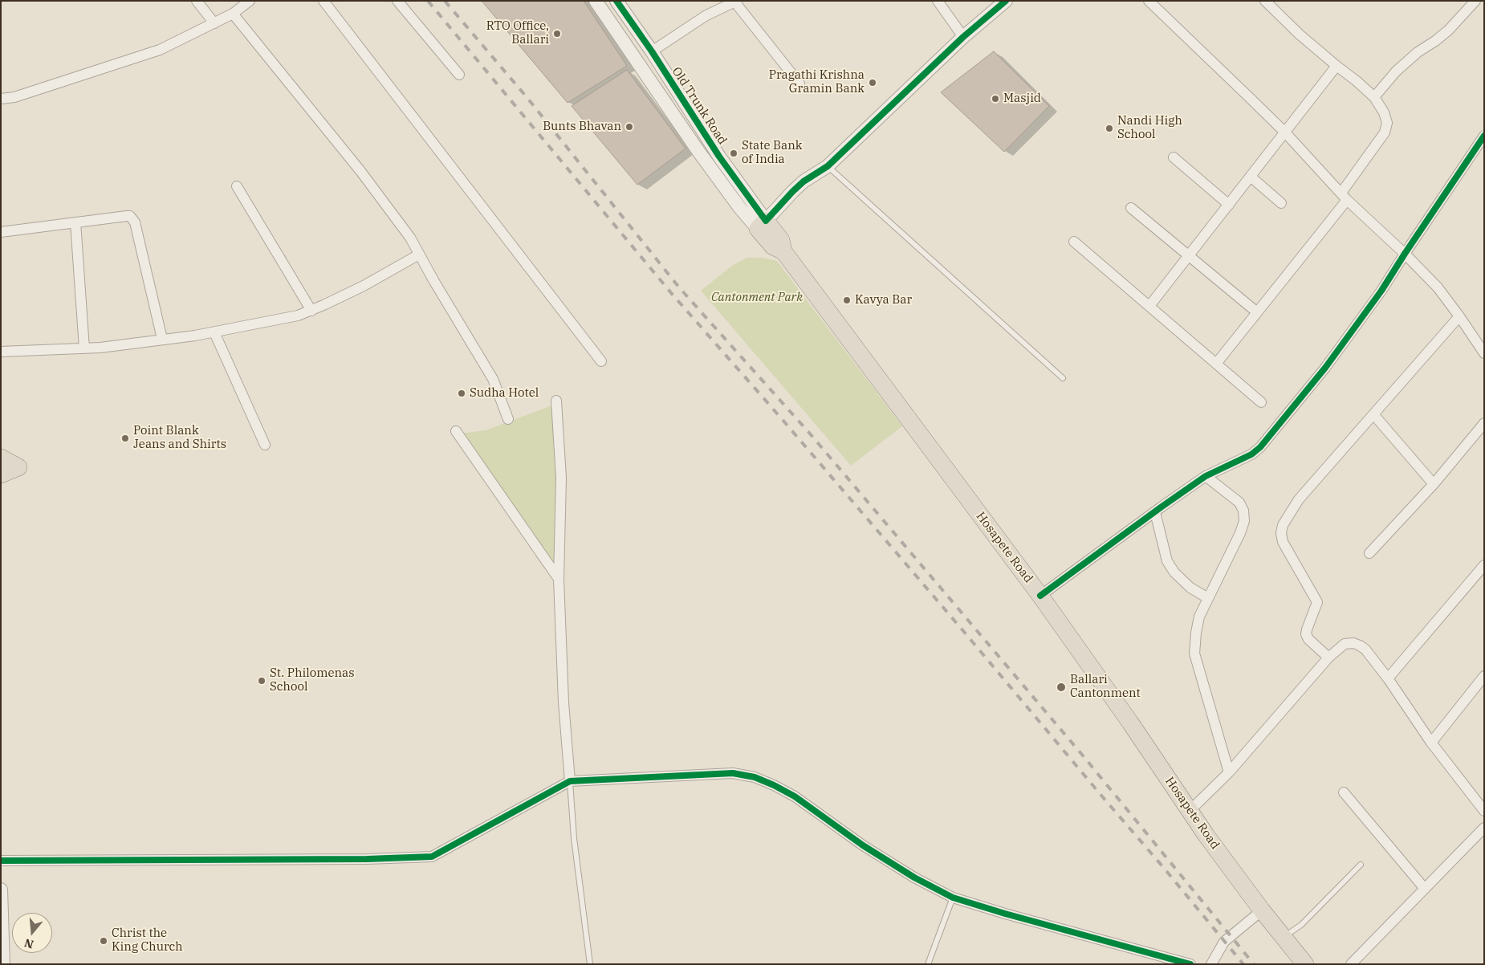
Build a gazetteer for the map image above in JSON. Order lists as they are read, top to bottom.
{
  "streets": {
    "highway": ["Hosapete Road"],
    "street": ["Old Trunk Road"]
  },
  "crossings": [
    ["Old Trunk Road", "Hosapete Road"]
  ],
  "parks": ["Cantonment Park"],
  "places": [
    "RTO Office, Ballari",
    "Pragathi Krishna Gramin Bank",
    "Masjid",
    "Bunts Bhavan",
    "Nandi High School",
    "State Bank of India",
    "Kavya Bar",
    "Sudha Hotel",
    "Point Blank Jeans and Shirts",
    "St. Philomenas School",
    "Ballari Cantonment",
    "Christ the King Church"
  ],
  "north": "bottom"
}
